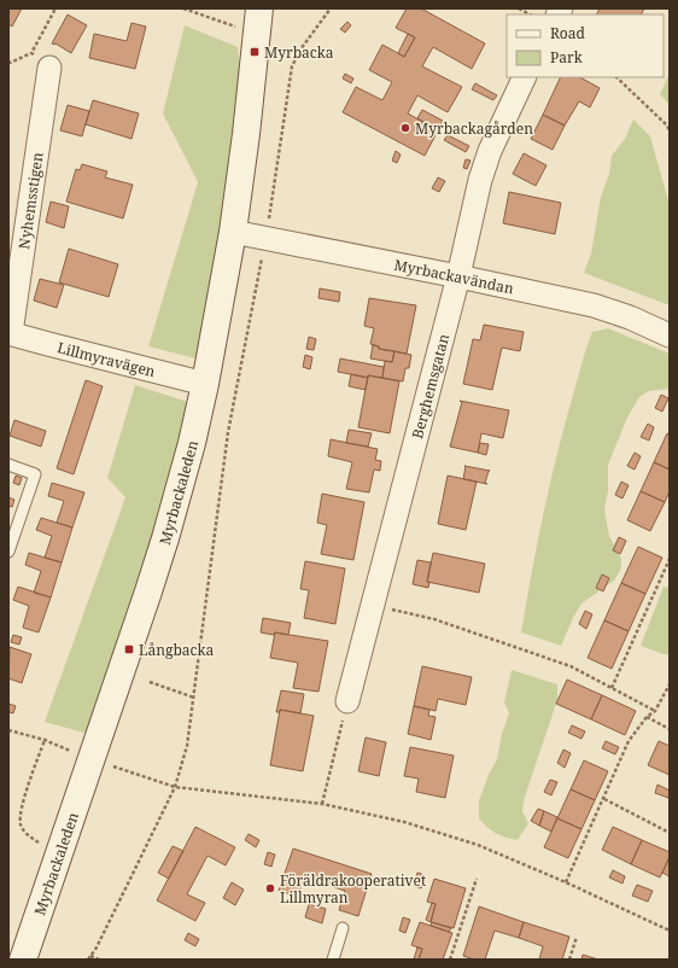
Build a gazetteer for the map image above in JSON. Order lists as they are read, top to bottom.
{
  "streets": {
    "street": [
      "Nyhemsstigen",
      "Myrbackavändan",
      "Lillmyravägen",
      "Berghemsgatan",
      "Myrbackaleden"
    ]
  },
  "crossings": [
    ["Nyhemsstigen", "Lillmyravägen"],
    ["Myrbackavändan", "Berghemsgatan"],
    ["Myrbackavändan", "Myrbackaleden"],
    ["Lillmyravägen", "Myrbackaleden"]
  ],
  "places": {
    "transit": ["Myrbacka", "Långbacka"],
    "other": ["Myrbackagården", "Föräldrakooperativet Lillmyran"]
  },
  "legend": ["Road", "Park"]
}
